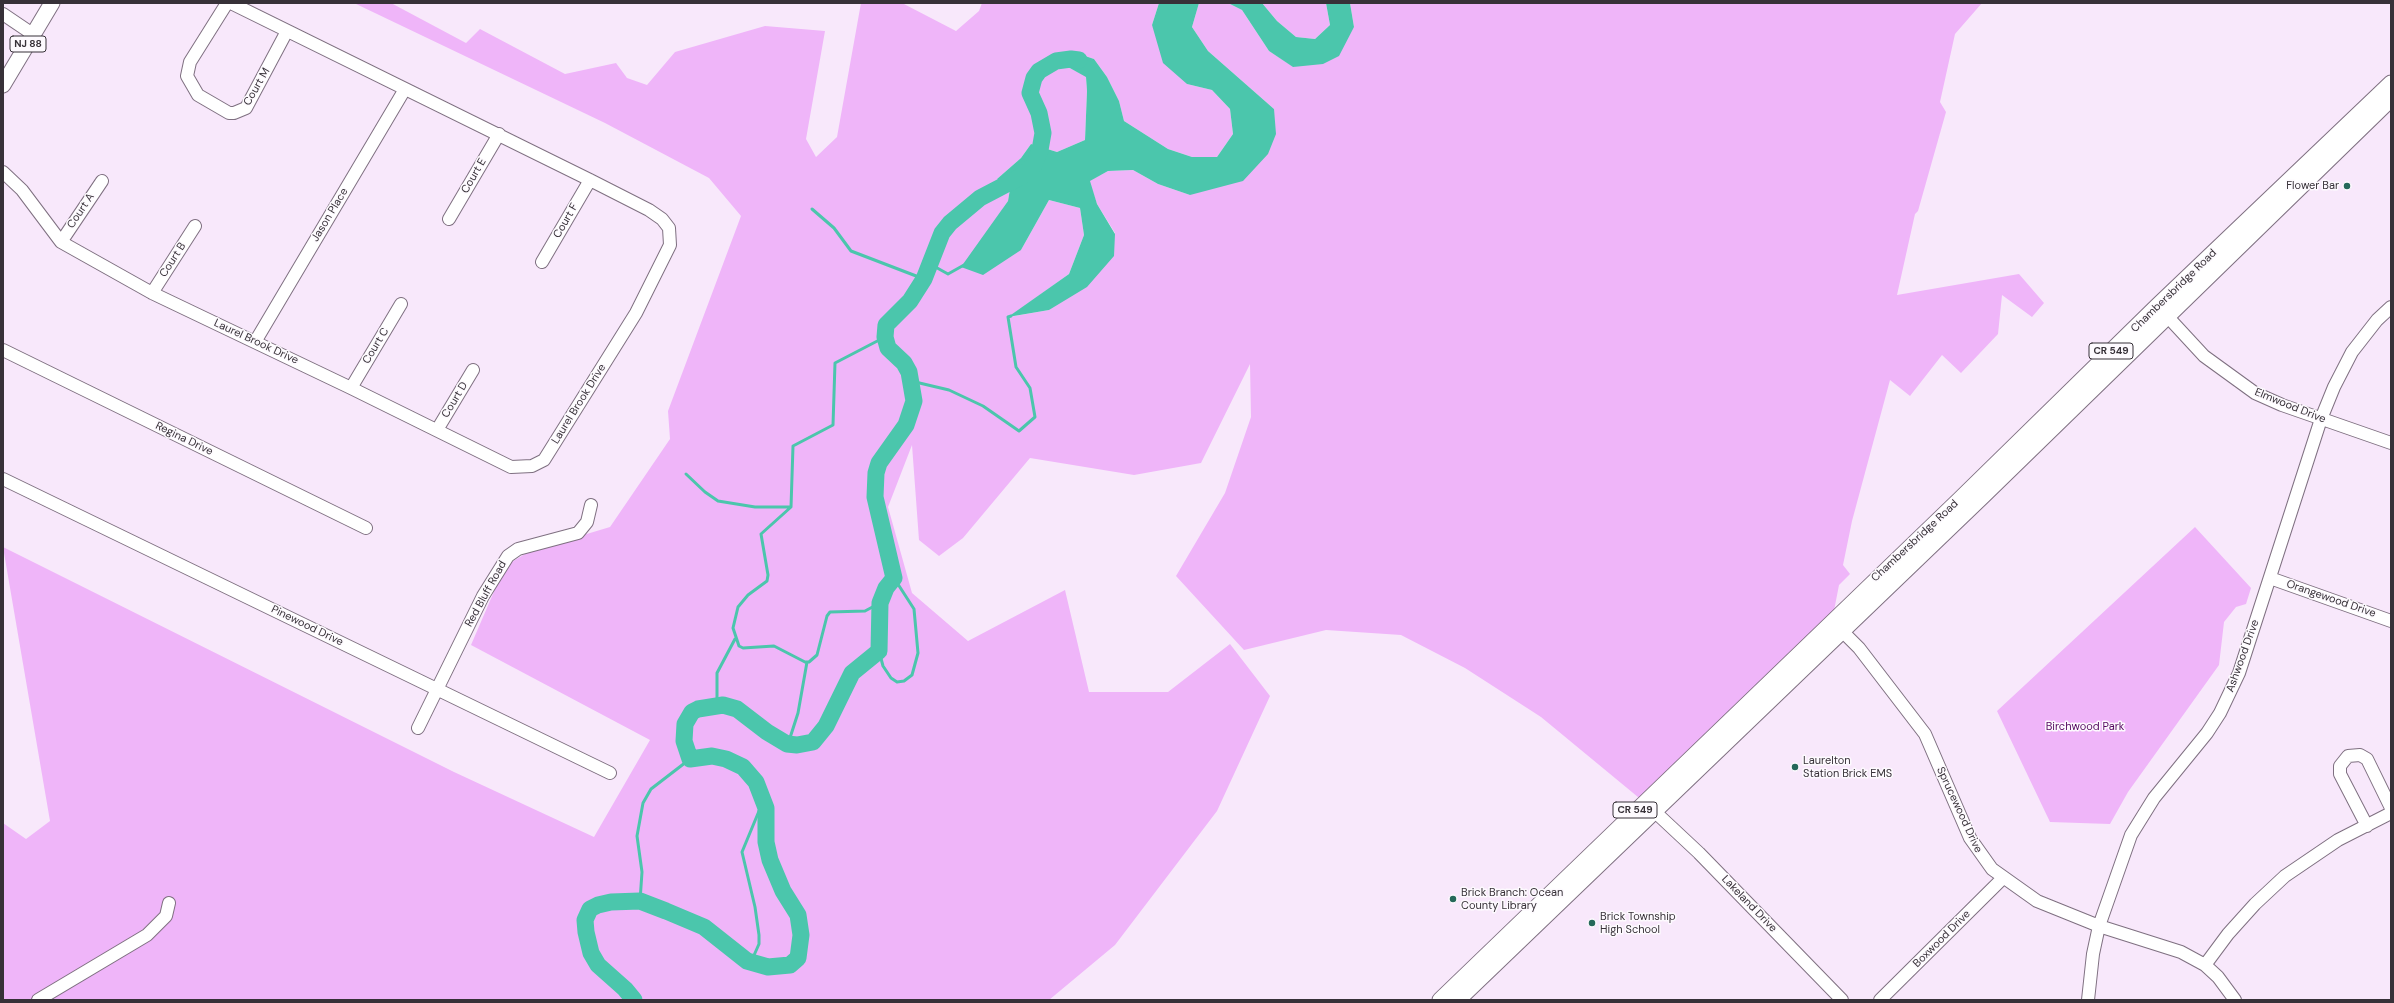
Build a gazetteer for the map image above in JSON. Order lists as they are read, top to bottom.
{
  "streets": {
    "main road": ["NJ 88", "Chambersbridge Road", "CR 549"],
    "street": [
      "Court M",
      "Court E",
      "Court A",
      "Jason Place",
      "Court F",
      "Court B",
      "Laurel Brook Drive",
      "Court C",
      "Court D",
      "Elmwood Drive",
      "Regina Drive",
      "Red Bluff Road",
      "Orangewood Drive",
      "Pinewood Drive",
      "Ashwood Drive",
      "Sprucewood Drive",
      "Lakeland Drive",
      "Boxwood Drive"
    ]
  },
  "crossings": [
    ["Court M", "Laurel Brook Drive"],
    ["Court E", "Laurel Brook Drive"],
    ["Court A", "Laurel Brook Drive"],
    ["Jason Place", "Laurel Brook Drive"],
    ["Court F", "Laurel Brook Drive"],
    ["Court B", "Laurel Brook Drive"],
    ["Chambersbridge Road", "Elmwood Drive"],
    ["Chambersbridge Road", "Sprucewood Drive"],
    ["Chambersbridge Road", "Lakeland Drive"],
    ["Laurel Brook Drive", "Court C"],
    ["Laurel Brook Drive", "Court D"],
    ["Elmwood Drive", "Ashwood Drive"],
    ["Red Bluff Road", "Pinewood Drive"],
    ["Orangewood Drive", "Ashwood Drive"],
    ["Ashwood Drive", "Sprucewood Drive"],
    ["Sprucewood Drive", "Boxwood Drive"]
  ],
  "parks": ["Birchwood Park"],
  "places": [
    "Flower Bar",
    "Laurelton Station Brick EMS",
    "Brick Branch: Ocean County Library",
    "Brick Township High School"
  ]
}
